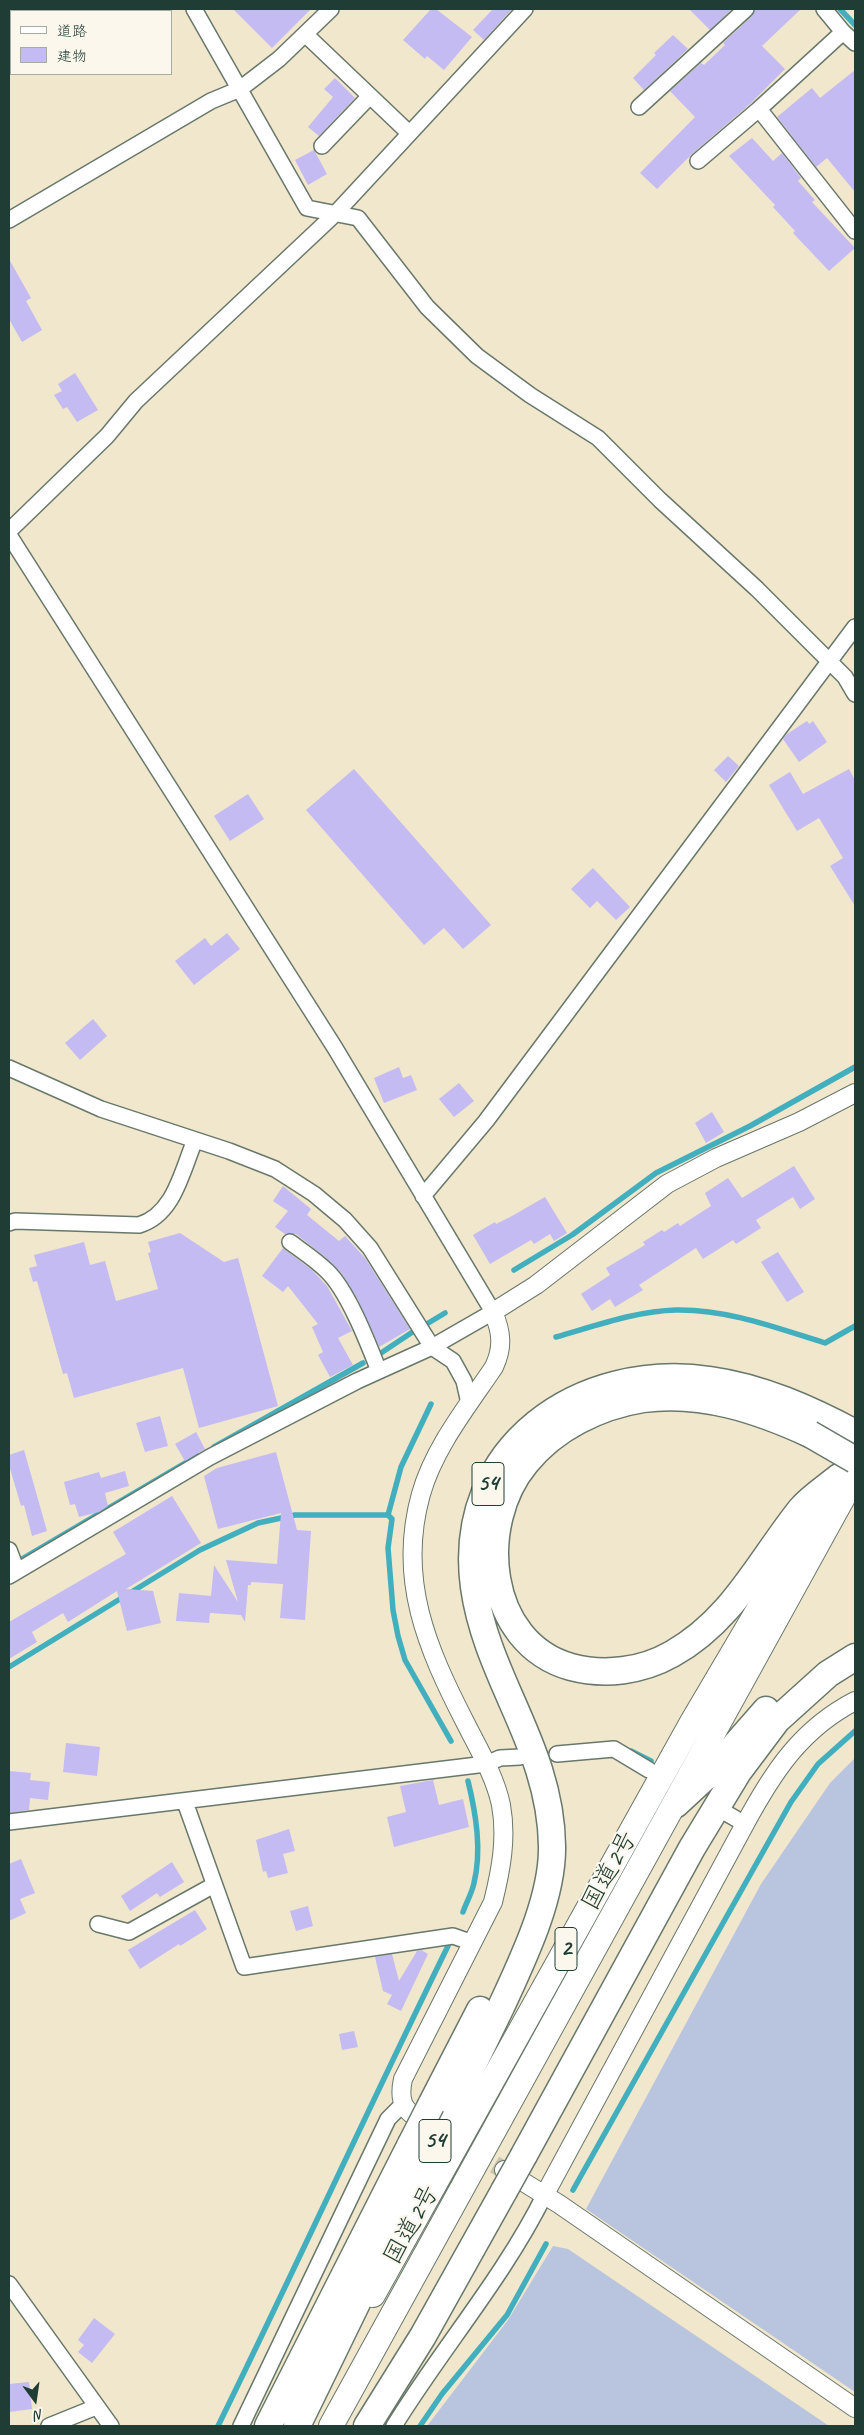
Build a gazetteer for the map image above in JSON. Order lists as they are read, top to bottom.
{
  "streets": {
    "highway": ["54", "国道2号", "2"]
  },
  "legend": ["道路", "建物"],
  "north": "bottom"
}
